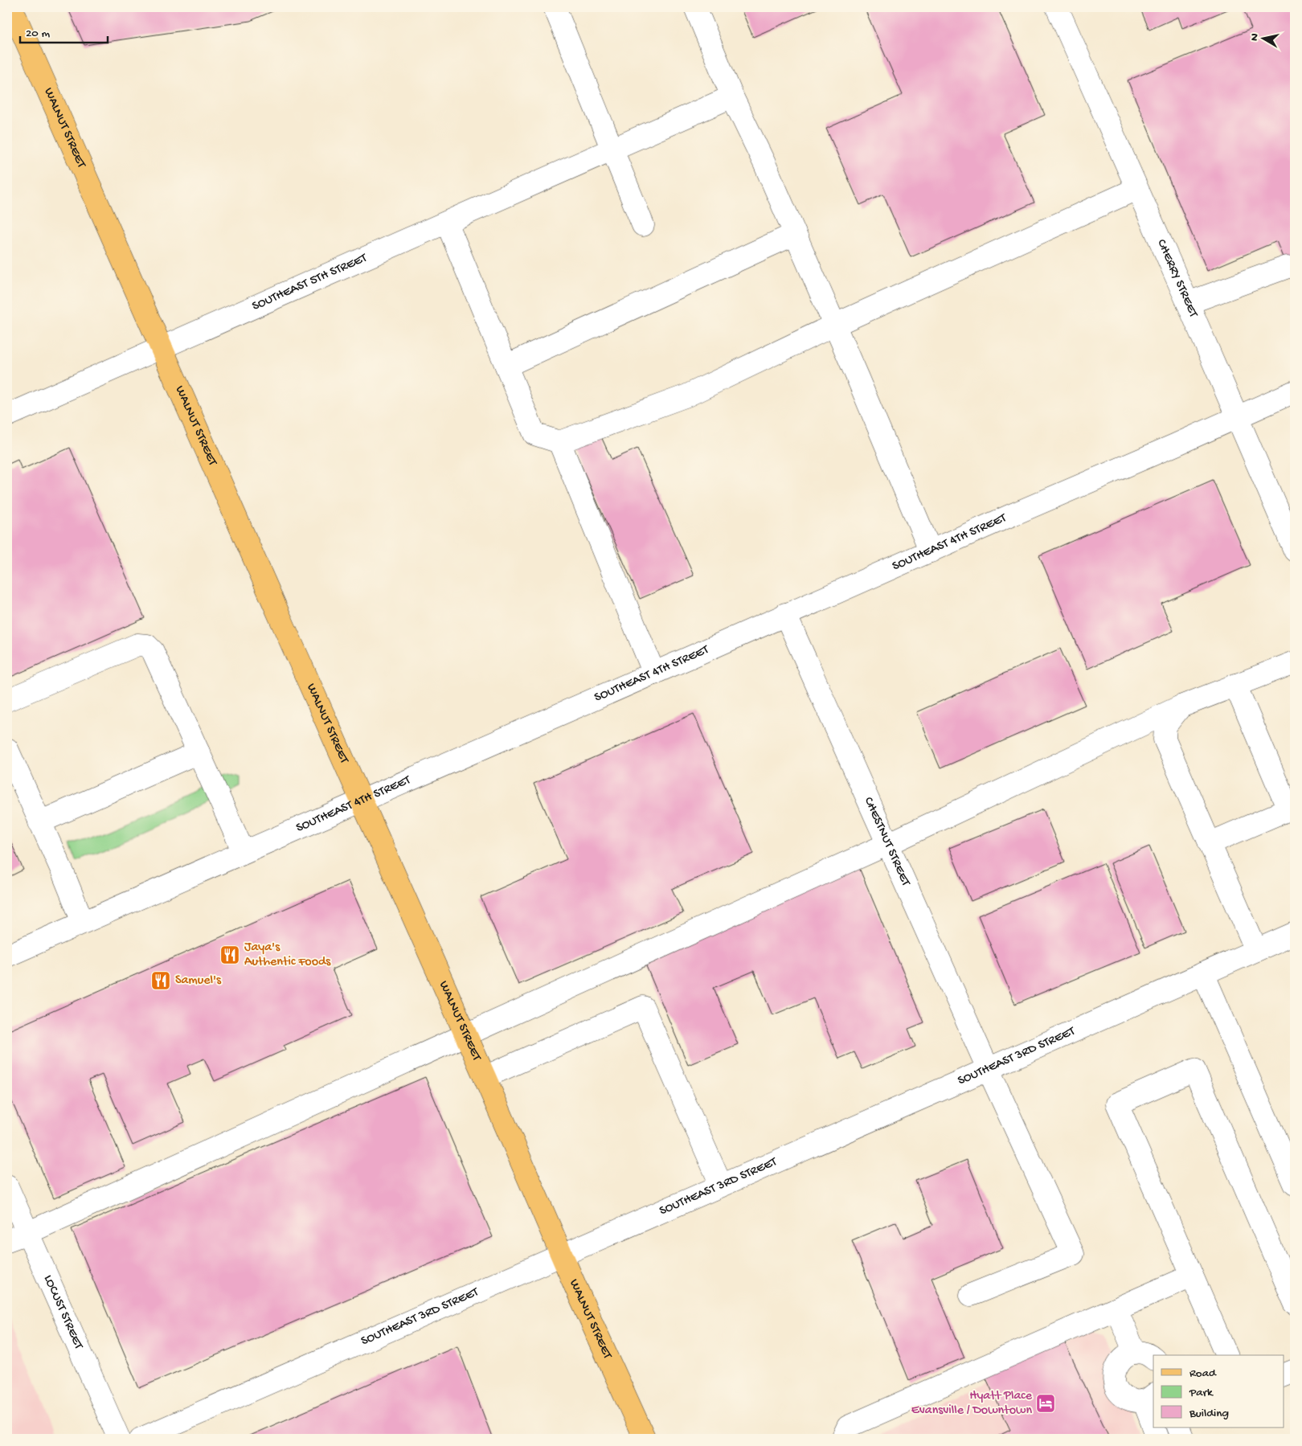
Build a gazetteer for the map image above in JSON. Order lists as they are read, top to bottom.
{
  "streets": {
    "main road": ["WALNUT STREET"],
    "street": [
      "CHERRY STREET",
      "SOUTHEAST 5TH STREET",
      "SOUTHEAST 4TH STREET",
      "CHESTNUT STREET",
      "SOUTHEAST 3RD STREET",
      "LOCUST STREET"
    ]
  },
  "crossings": [
    ["WALNUT STREET", "SOUTHEAST 5TH STREET"],
    ["WALNUT STREET", "SOUTHEAST 4TH STREET"],
    ["WALNUT STREET", "SOUTHEAST 3RD STREET"],
    ["CHERRY STREET", "SOUTHEAST 4TH STREET"],
    ["SOUTHEAST 4TH STREET", "CHESTNUT STREET"],
    ["CHESTNUT STREET", "SOUTHEAST 3RD STREET"]
  ],
  "places": {
    "restaurant": ["Jaya's Authentic Foods", "Samuel's"],
    "hotel": ["Hyatt Place Evansville / Downtown"]
  },
  "legend": ["Road", "Park", "Building"],
  "scale_bar": "20 m",
  "north": "left"
}
